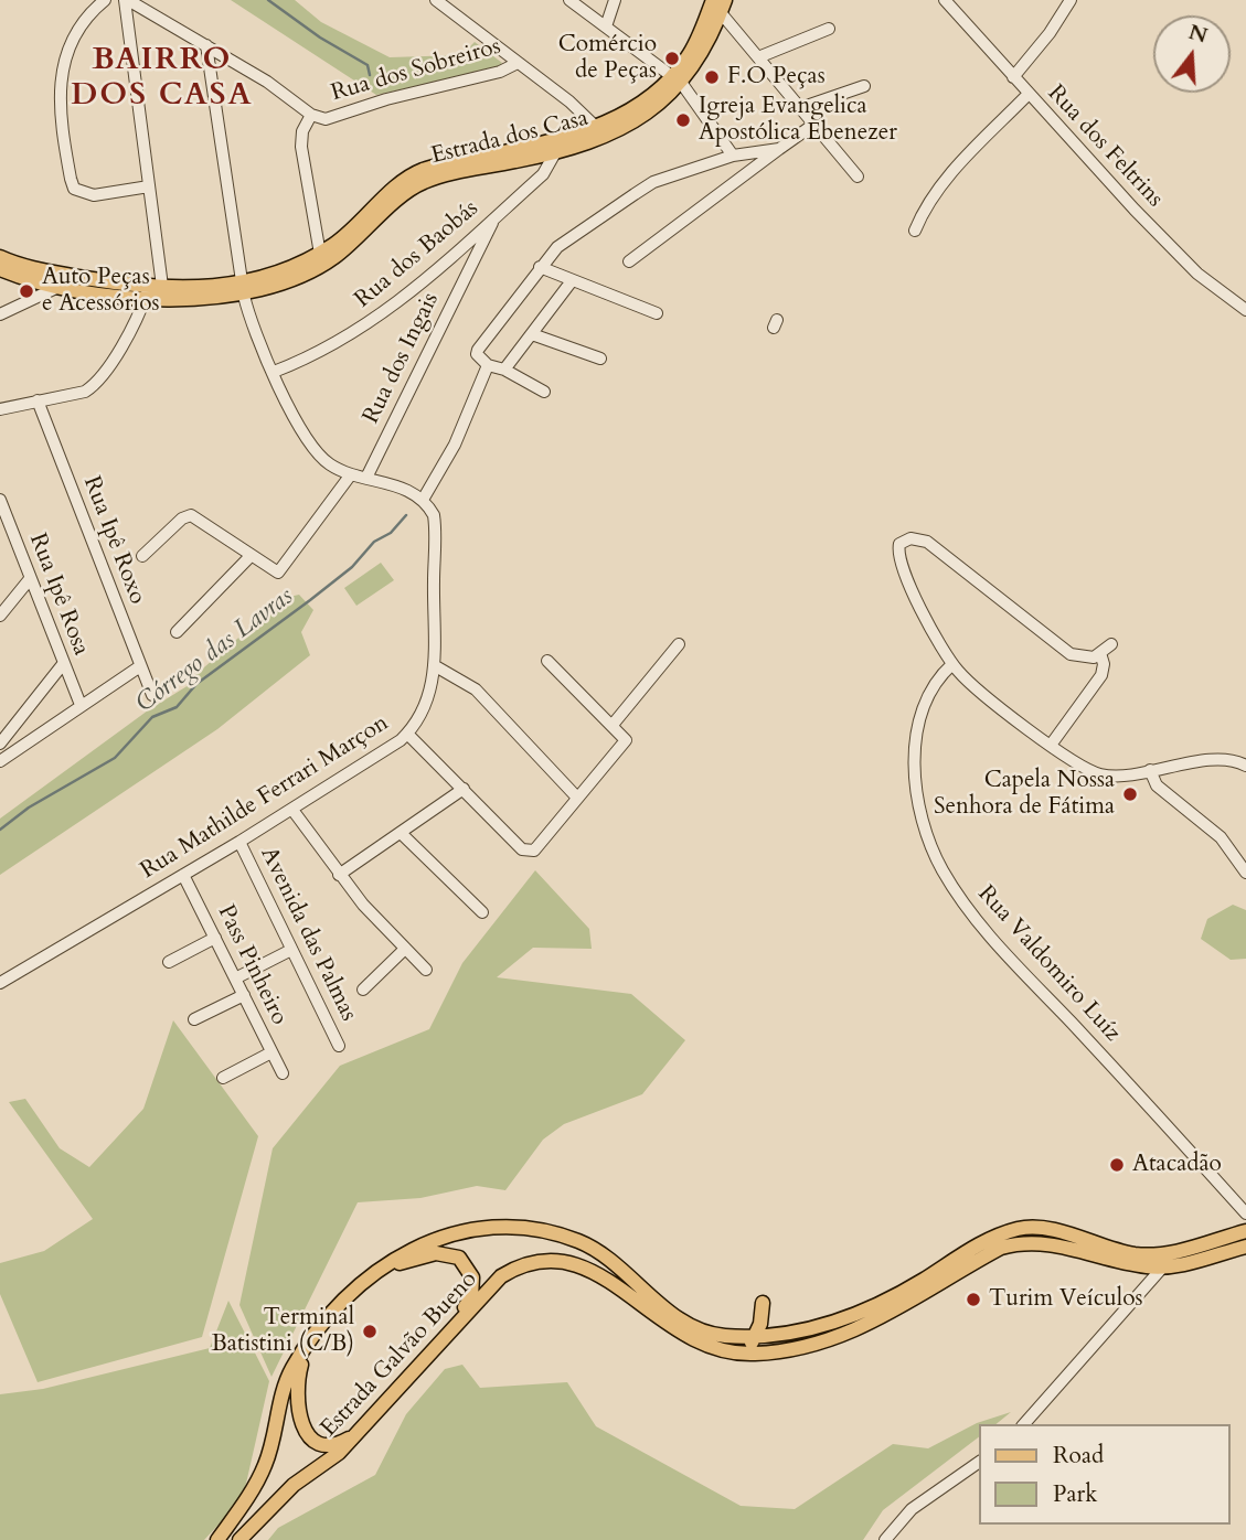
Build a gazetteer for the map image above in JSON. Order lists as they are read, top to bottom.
{
  "streets": {
    "main road": ["Estrada dos Casa", "Estrada Galvão Bueno"],
    "street": [
      "Rua dos Sobreiros",
      "Rua dos Feltrins",
      "Rua dos Baobás",
      "Rua dos Ingais",
      "Rua Ipê Roxo",
      "Rua Ipê Rosa",
      "Rua Mathilde Ferrari Marçon",
      "Avenida das Palmas",
      "Rua Valdomiro Luíz",
      "Pass Pinheiro"
    ]
  },
  "crossings": [
    ["Estrada dos Casa", "Rua dos Baobás"],
    ["Rua dos Baobás", "Rua dos Ingais"],
    ["Rua Mathilde Ferrari Marçon", "Avenida das Palmas"],
    ["Rua Mathilde Ferrari Marçon", "Pass Pinheiro"]
  ],
  "districts": ["BAIRRO DOS CASA"],
  "water": ["Córrego das Lavras"],
  "places": [
    "Comércio de Peças",
    "F.O Peças",
    "Igreja Evangelica Apostólica Ebenezer",
    "Auto Peças e Acessórios",
    "Capela Nossa Senhora de Fátima",
    "Atacadão",
    "Turim Veículos",
    "Terminal Batistini (C/B)"
  ],
  "legend": ["Road", "Park"],
  "north": "top"
}
